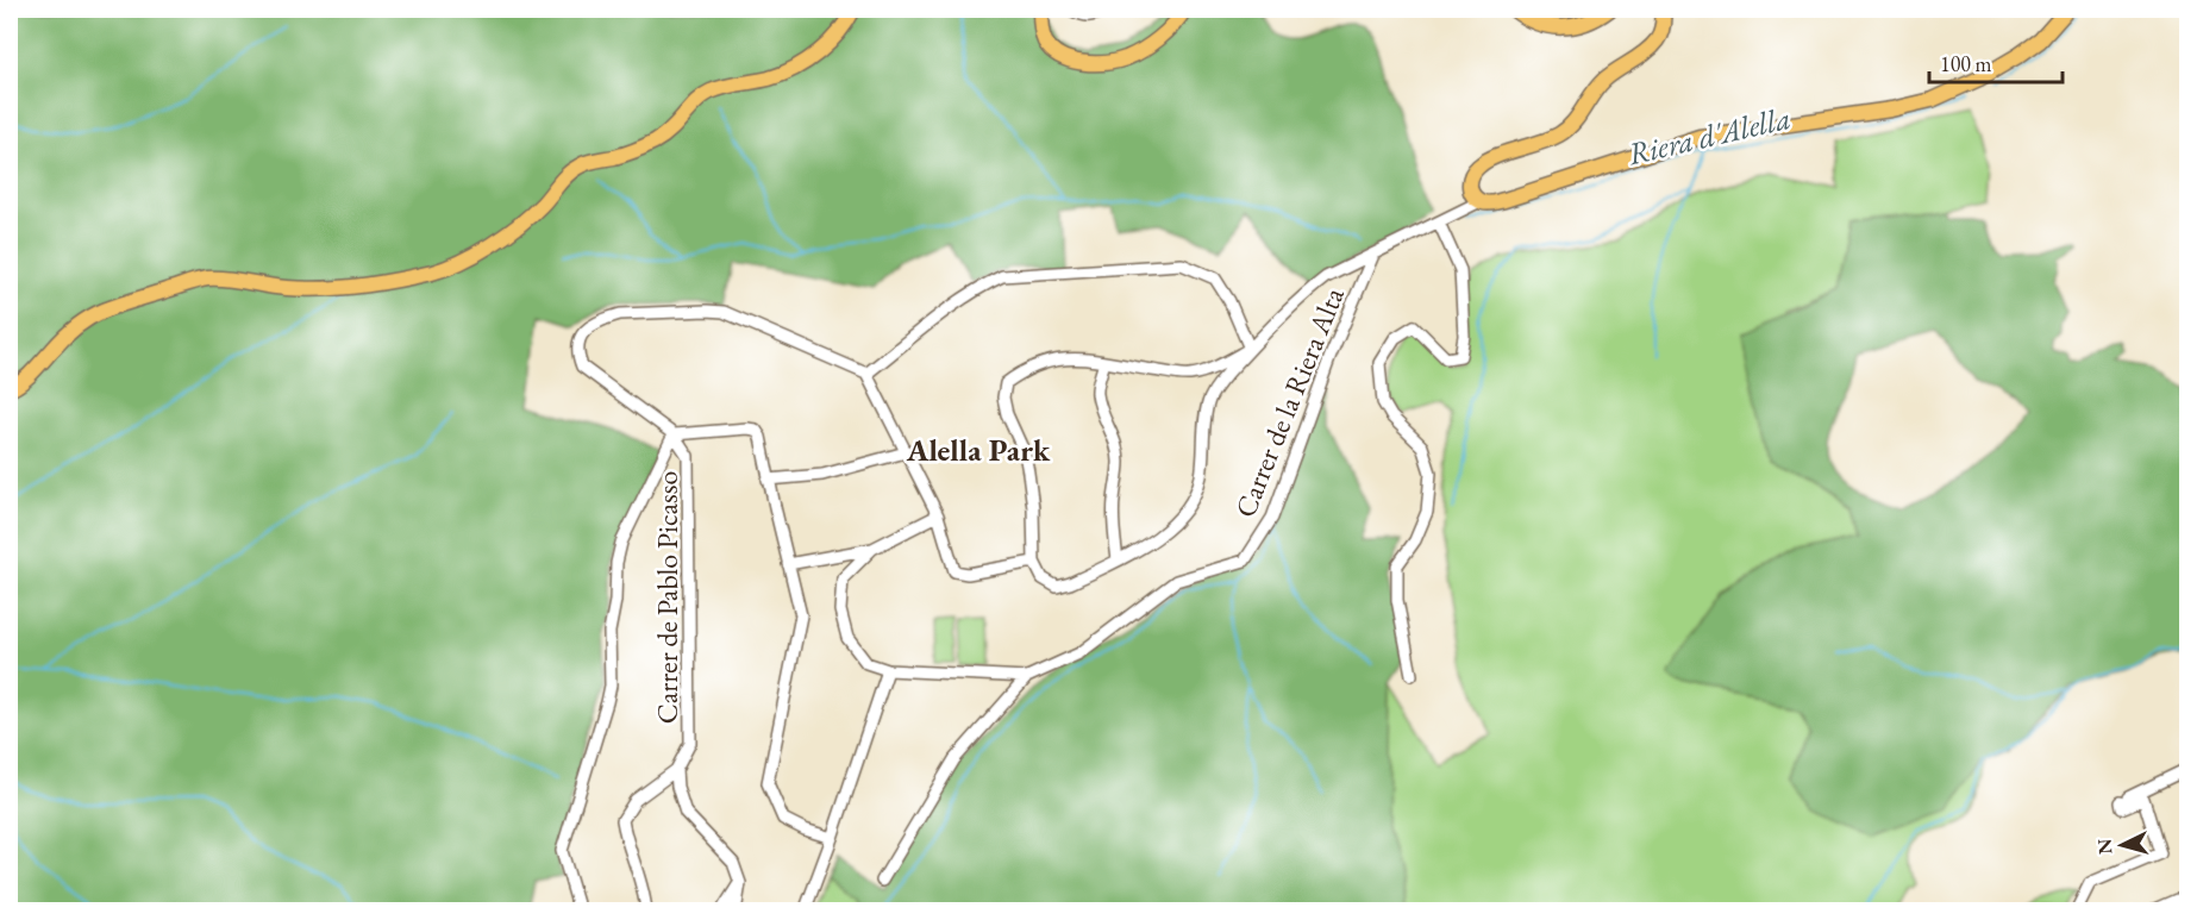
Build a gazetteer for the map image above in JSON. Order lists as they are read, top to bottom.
{
  "streets": {
    "street": ["Carrer de la Riera Alta", "Carrer de Pablo Picasso"]
  },
  "districts": ["Alella Park"],
  "water": ["Riera d'Alella"],
  "scale_bar": "100 m",
  "north": "left"
}
